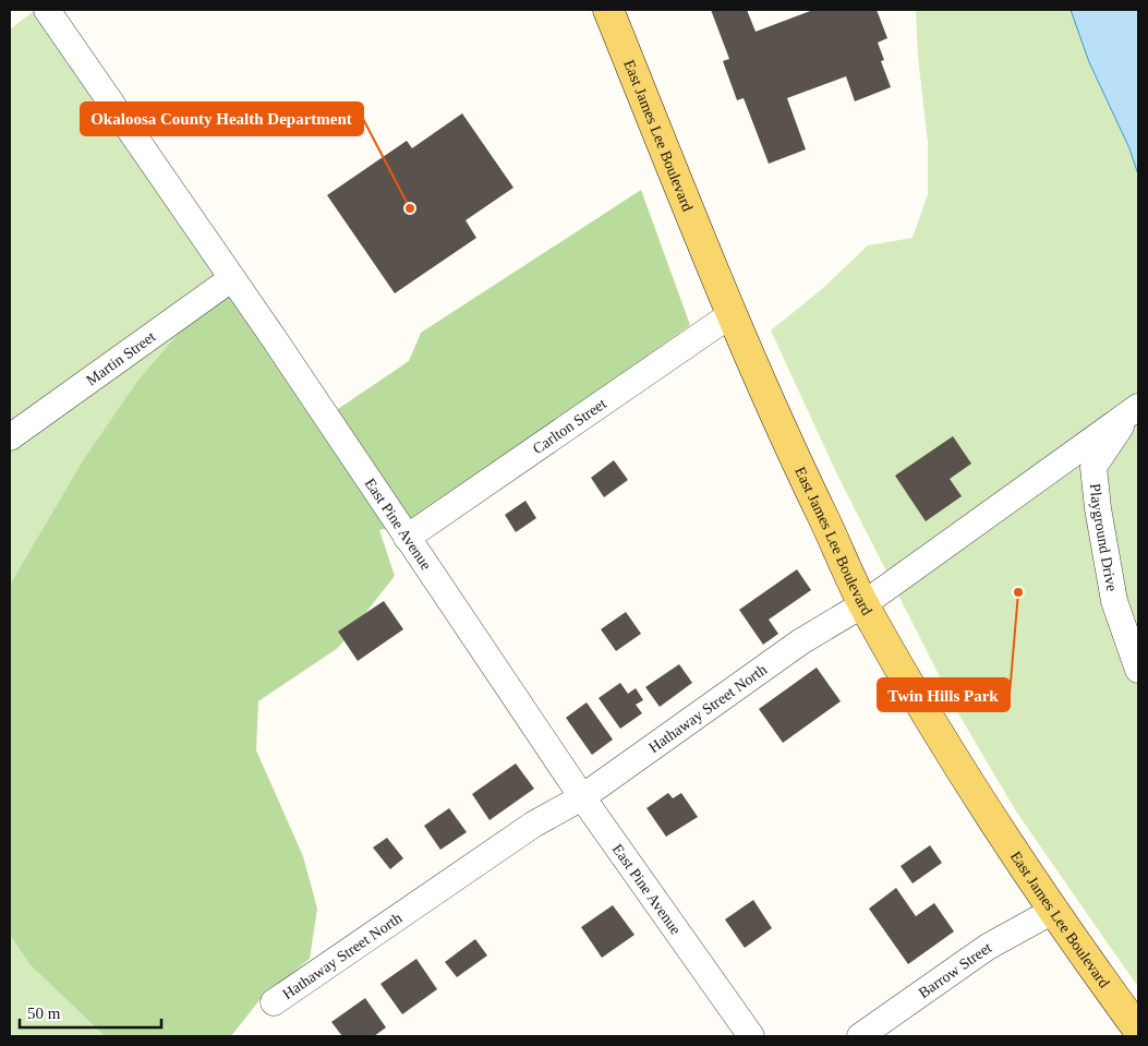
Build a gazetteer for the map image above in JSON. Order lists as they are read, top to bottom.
{
  "streets": {
    "main road": ["East James Lee Boulevard"],
    "street": [
      "Martin Street",
      "Carlton Street",
      "East Pine Avenue",
      "Playground Drive",
      "Hathaway Street North",
      "Barrow Street"
    ]
  },
  "crossings": [
    ["East James Lee Boulevard", "Carlton Street"],
    ["East James Lee Boulevard", "Hathaway Street North"],
    ["East James Lee Boulevard", "Barrow Street"],
    ["Martin Street", "East Pine Avenue"],
    ["Carlton Street", "East Pine Avenue"],
    ["East Pine Avenue", "Hathaway Street North"],
    ["Playground Drive", "Hathaway Street North"]
  ],
  "places": ["Okaloosa County Health Department", "Twin Hills Park"],
  "scale_bar": "50 m"
}
